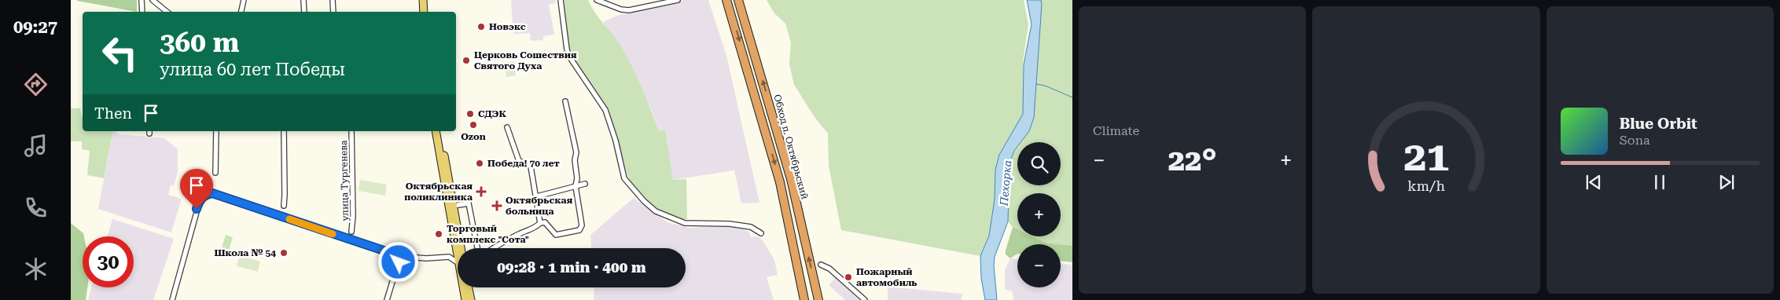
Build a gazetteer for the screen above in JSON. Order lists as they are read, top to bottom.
{
  "streets": {
    "highway": ["Обход п. Октябрьский"],
    "street": ["улица Тургенева"]
  },
  "water": ["Пехорка"],
  "places": {
    "other": [
      "Новэкс",
      "Церковь Сошествия Святого Духа",
      "СДЭК",
      "Ozon",
      "Победа! 70 лет",
      "Торговый комплекс \"Сота\"",
      "Школа № 54",
      "Пожарный автомобиль"
    ],
    "health": ["Октябрьская поликлиника", "Октябрьская больница"]
  },
  "page": {
    "tabs": "09:27",
    "tile": "Climate",
    "turn": ["360 m", "улица 60 лет Победы"],
    "then": "Then",
    "song": ["Blue Orbit", "Sona"],
    "map_buttons": ["+", "−"],
    "heat": ["−", "22°", "+"],
    "limit": "30",
    "trip": "09:28 · 1 min · 400 m",
    "gauge": ["21", "km/h"]
  }
}
